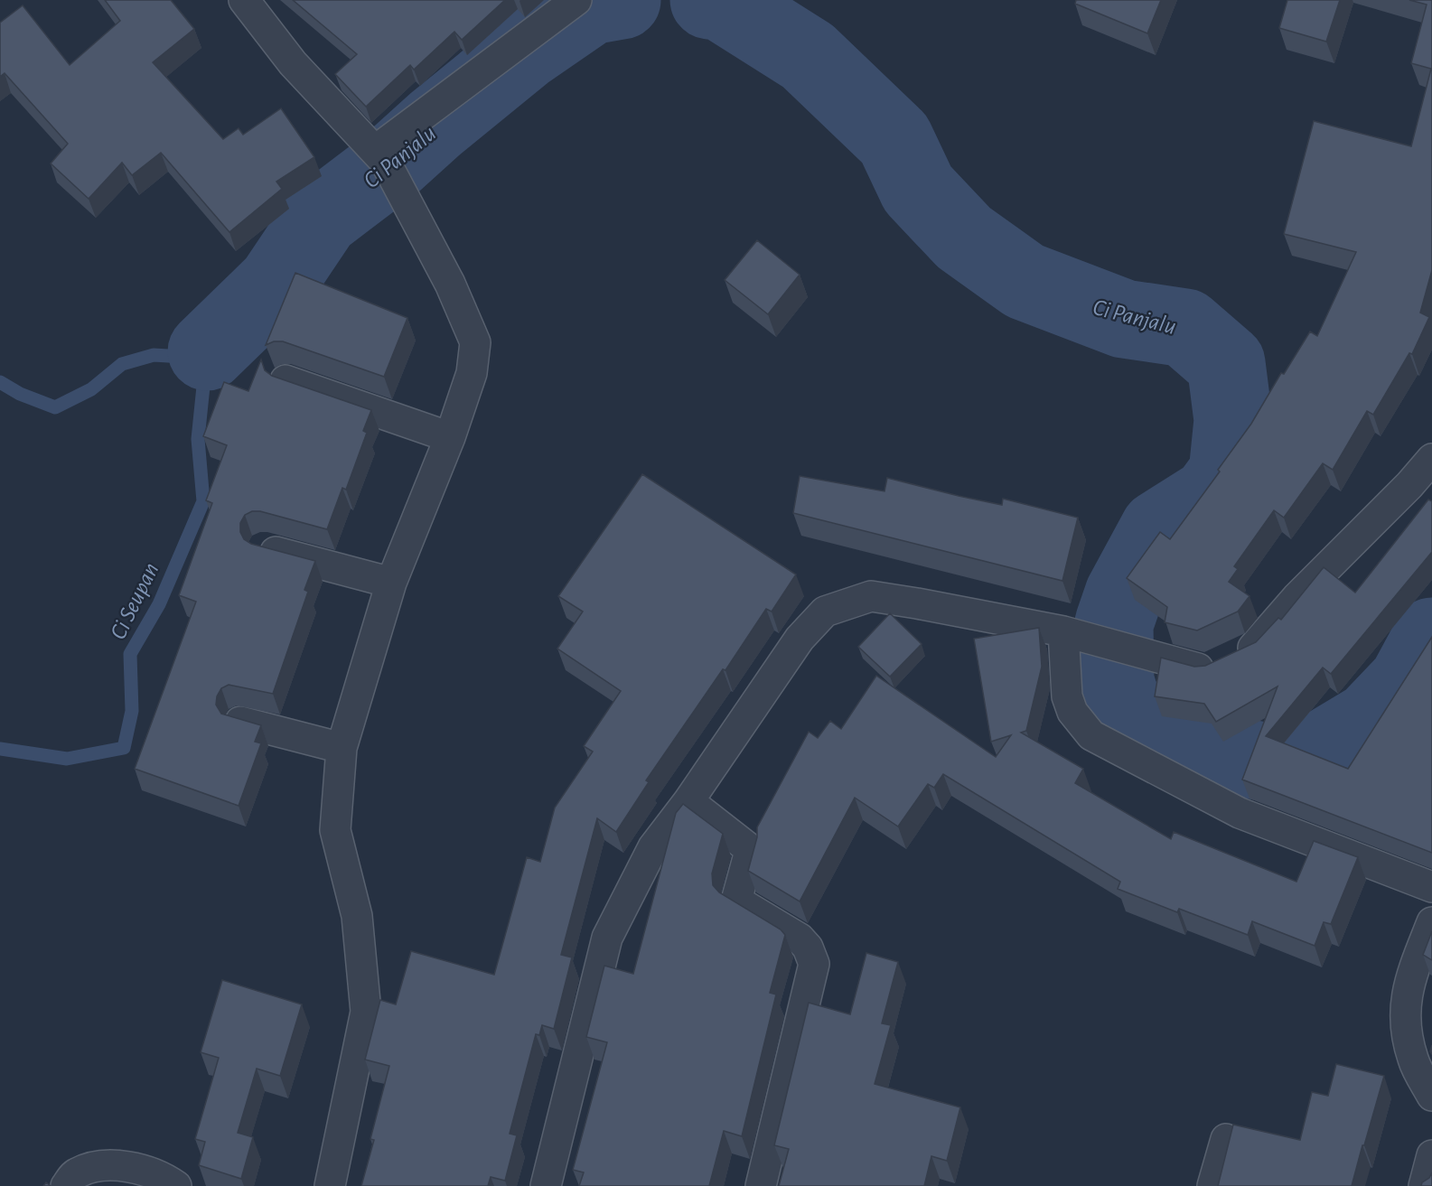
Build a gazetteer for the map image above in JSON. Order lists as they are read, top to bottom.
{
  "water": ["Ci Panjalu", "Ci Seupan"]
}
